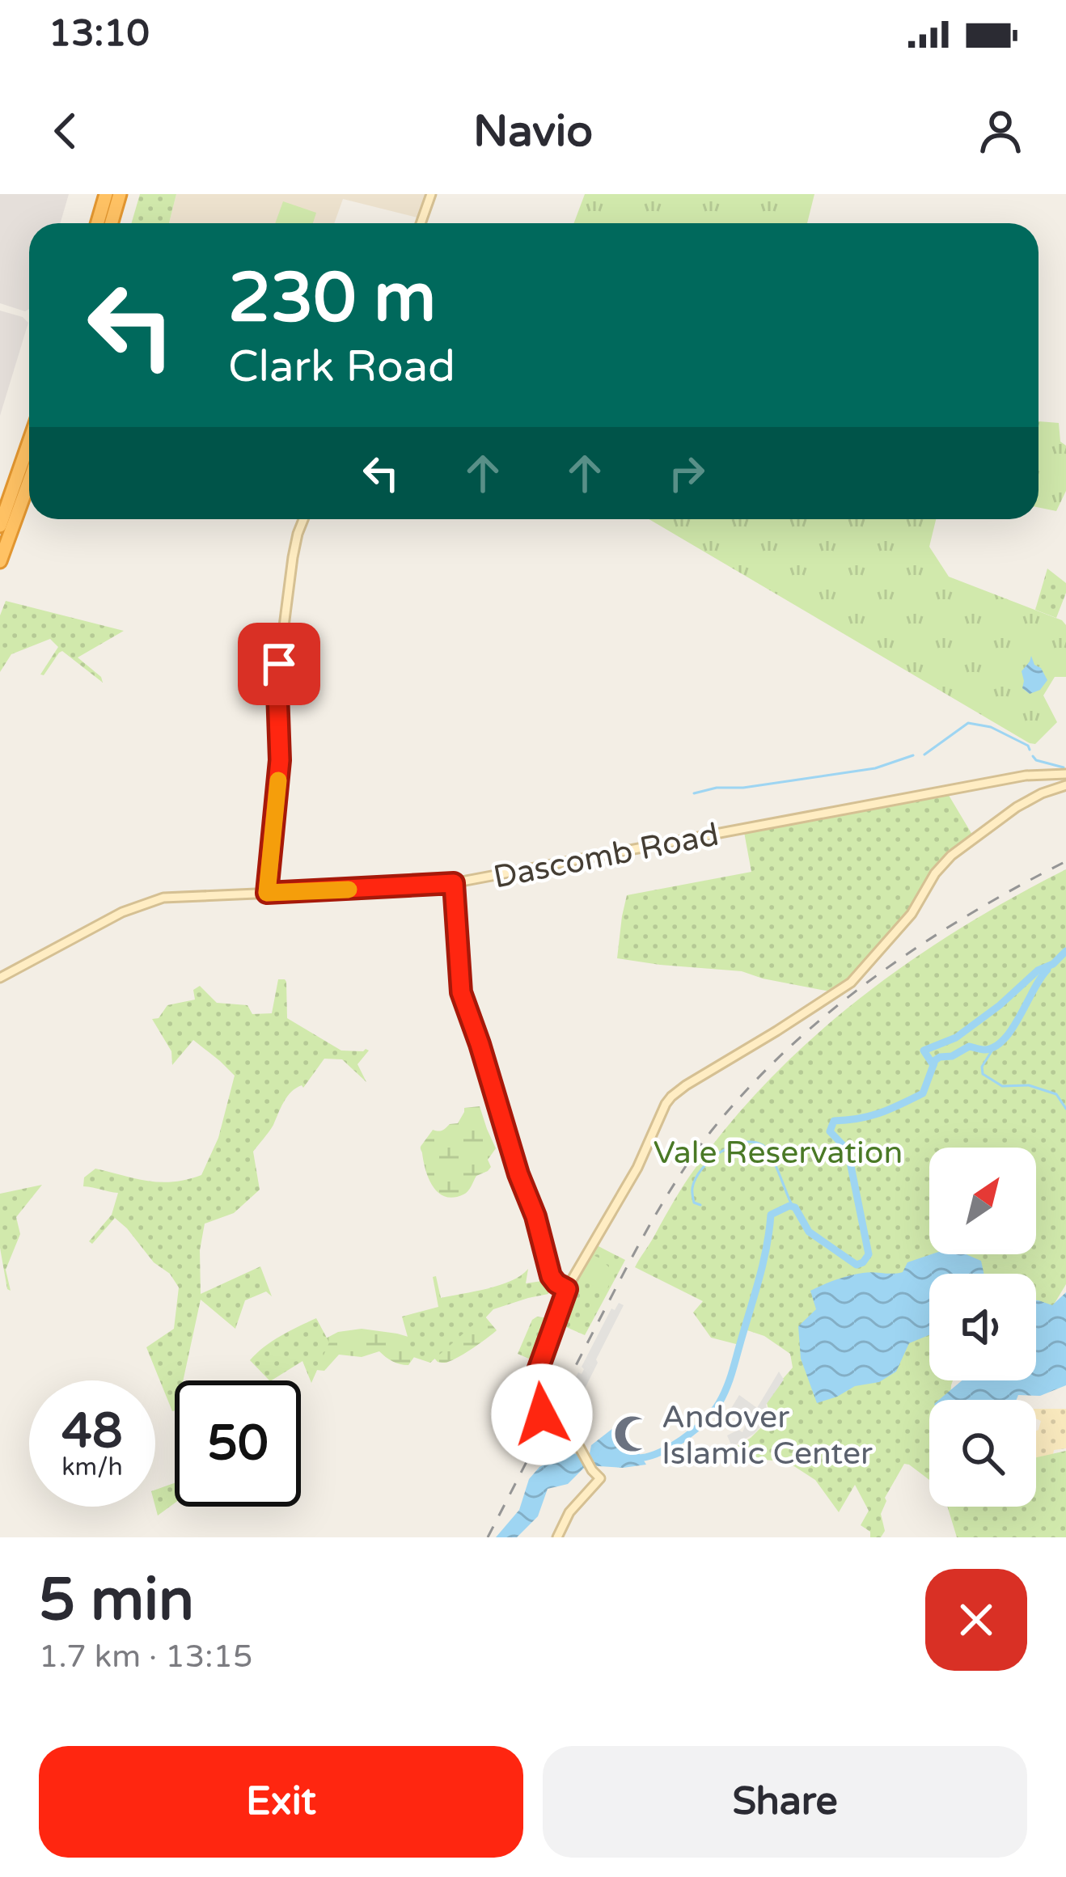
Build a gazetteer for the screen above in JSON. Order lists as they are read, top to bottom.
{
  "streets": {
    "main road": ["Dascomb Road"]
  },
  "parks": ["Vale Reservation"],
  "places": {
    "mosque": ["Andover Islamic Center"]
  },
  "north": "top right",
  "page": {
    "status": "13:10",
    "header": "Navio",
    "turn": ["230 m", "Clark Road"],
    "speed": "48 km/h",
    "limit": "50",
    "heading": ["5 min", "1.7 km · 13:15"],
    "buttons": ["Exit", "Share"]
  }
}
